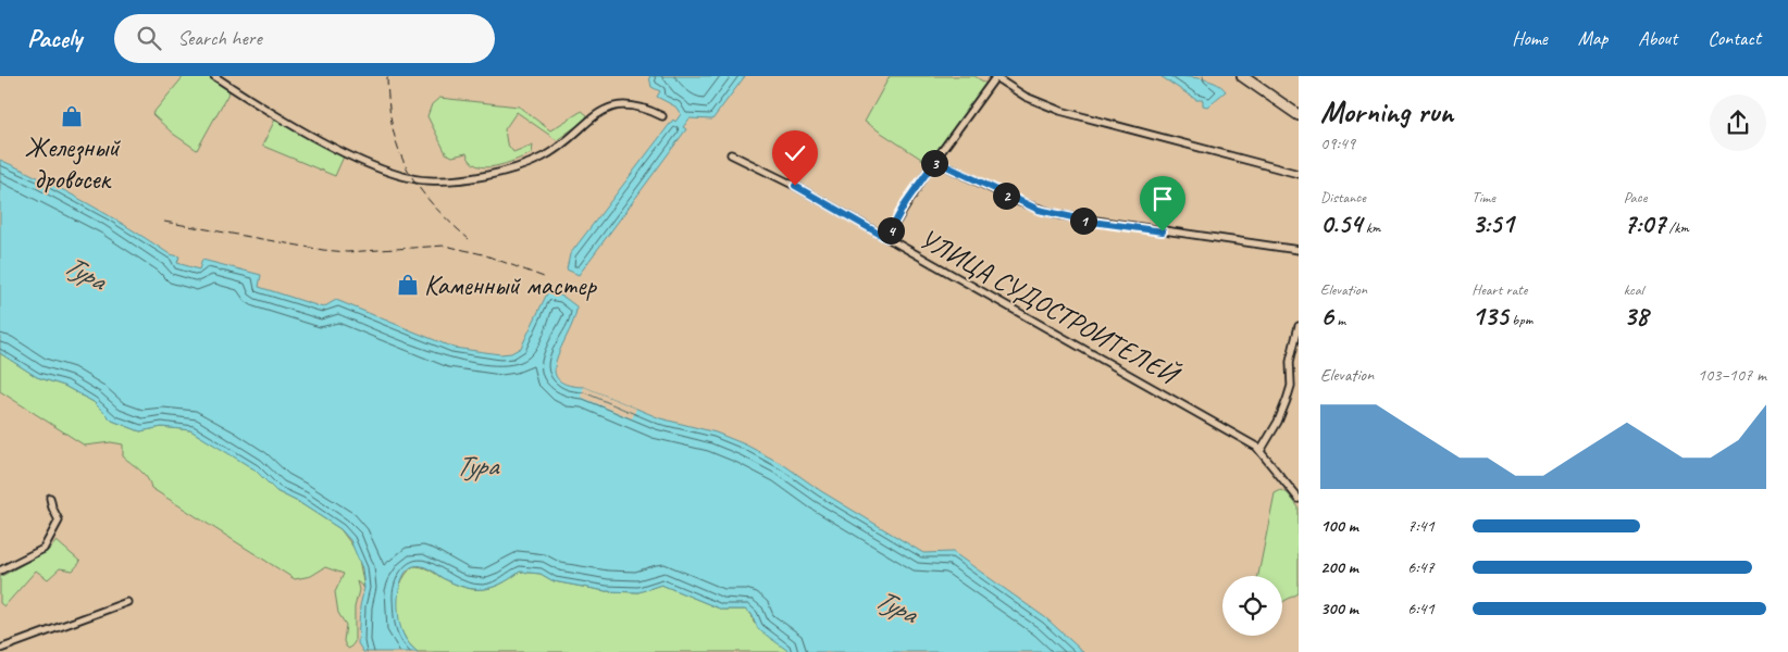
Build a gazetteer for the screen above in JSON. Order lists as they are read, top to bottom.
{
  "streets": {
    "street": ["УЛИЦА СУДОСТРОИТЕЛЕЙ"]
  },
  "water": ["Тура"],
  "places": {
    "shop": ["Железный дровосек", "Каменный мастер"]
  },
  "page": {
    "header": "Pacely",
    "search": "Search here",
    "nav": [
      "Home",
      "Map",
      "About",
      "Contact"
    ],
    "heading": ["Morning run", "09:49"],
    "pins": [
      "3",
      "2",
      "1",
      "4"
    ],
    "stats": [
      ["Distance", "0.54 km"],
      ["Time", "3:51"],
      ["Pace", "7:07 /km"],
      ["Elevation", "6 m"],
      ["Heart rate", "135 bpm"],
      ["kcal", "38"]
    ],
    "chart": ["Elevation", "103–107 m"],
    "list": [
      {
        "name": "100 m",
        "note": "7:41"
      },
      {
        "name": "200 m",
        "note": "6:47"
      },
      {
        "name": "300 m",
        "note": "6:41"
      }
    ]
  }
}
